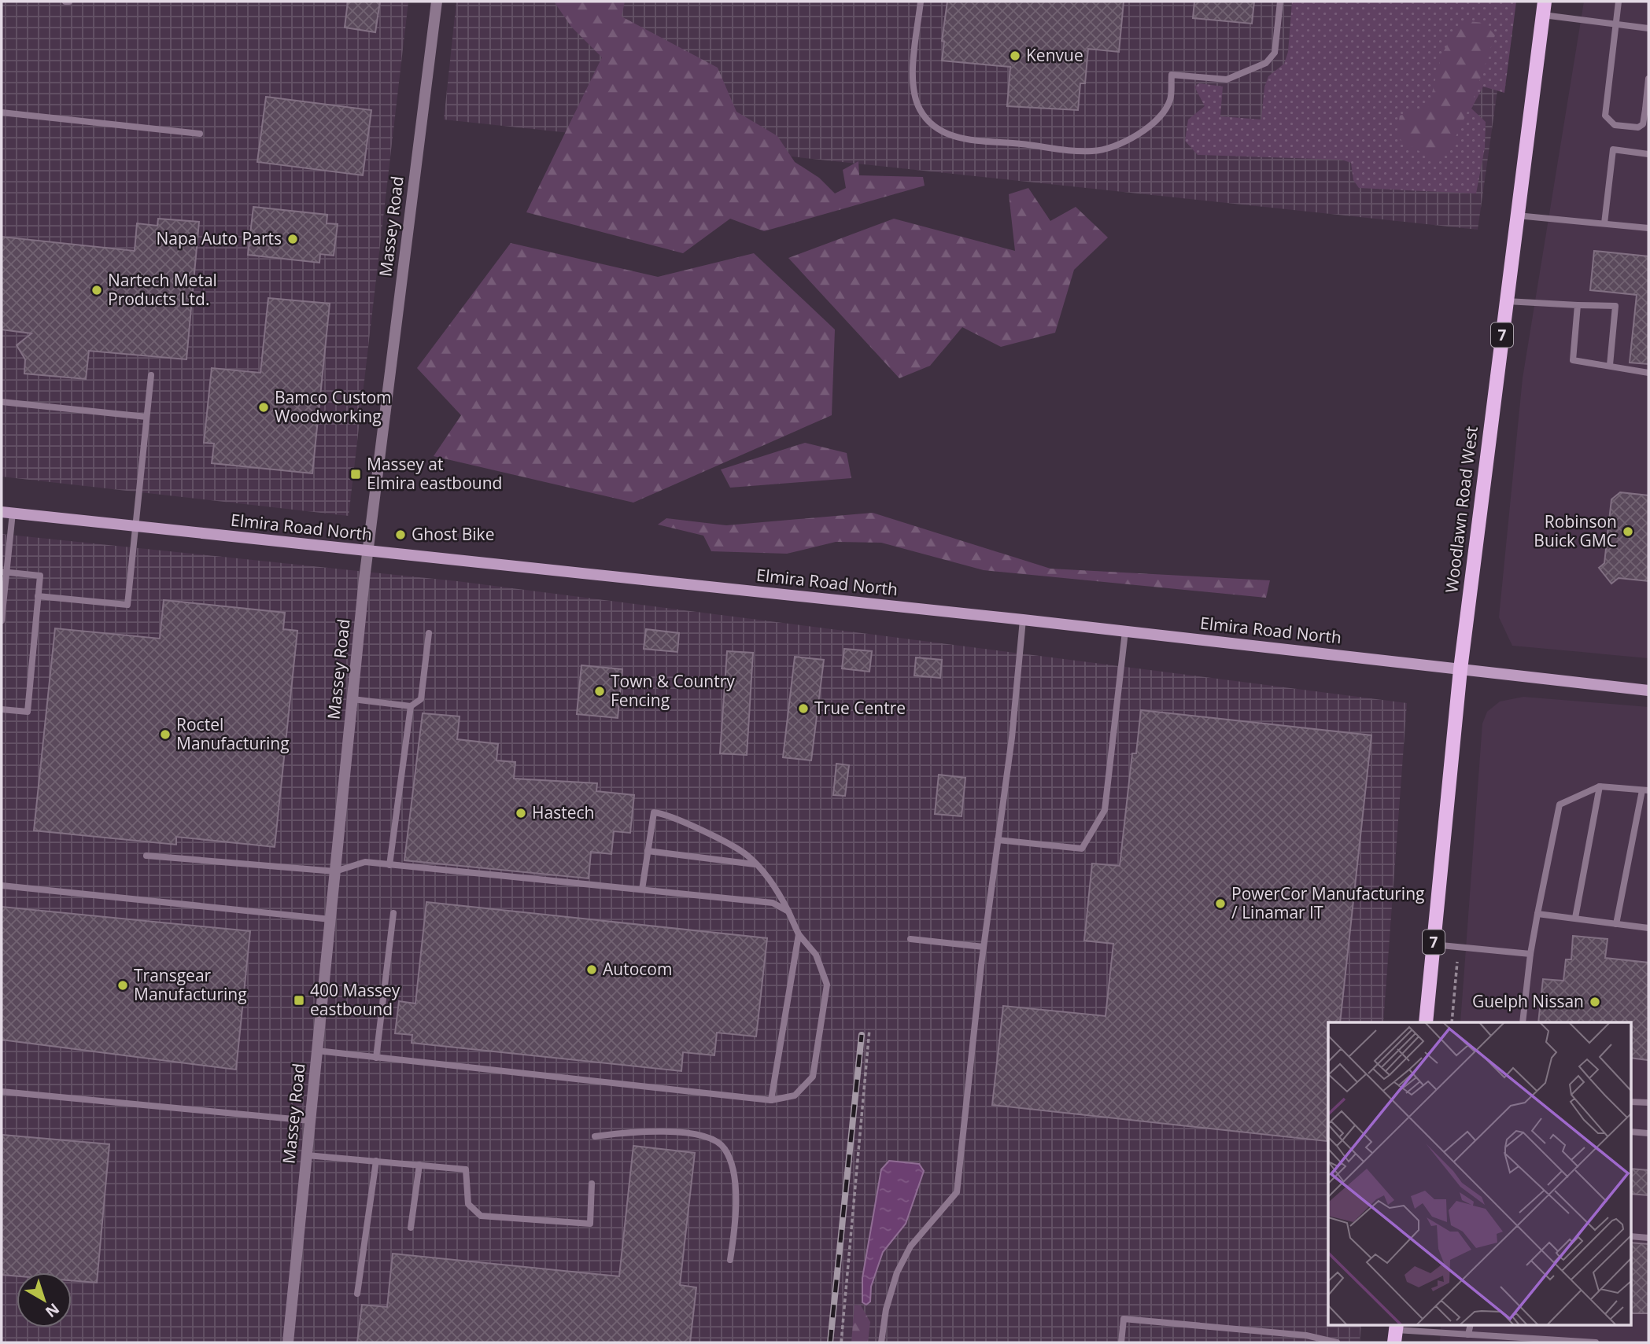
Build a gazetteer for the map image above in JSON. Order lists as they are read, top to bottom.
{
  "streets": {
    "main road": ["7", "Woodlawn Road West", "Elmira Road North"],
    "street": ["Massey Road"]
  },
  "crossings": [
    ["Massey Road", "Elmira Road North"],
    ["Woodlawn Road West", "Elmira Road North"]
  ],
  "places": {
    "other": [
      "Kenvue",
      "Napa Auto Parts",
      "Nartech Metal Products Ltd.",
      "Bamco Custom Woodworking",
      "Robinson Buick GMC",
      "Ghost Bike",
      "Town & Country Fencing",
      "True Centre",
      "Roctel Manufacturing",
      "Hastech",
      "PowerCor Manufacturing / Linamar IT",
      "Autocom",
      "Transgear Manufacturing",
      "Guelph Nissan"
    ],
    "transit": ["Massey at Elmira eastbound", "400 Massey eastbound"]
  },
  "north": "bottom right"
}
